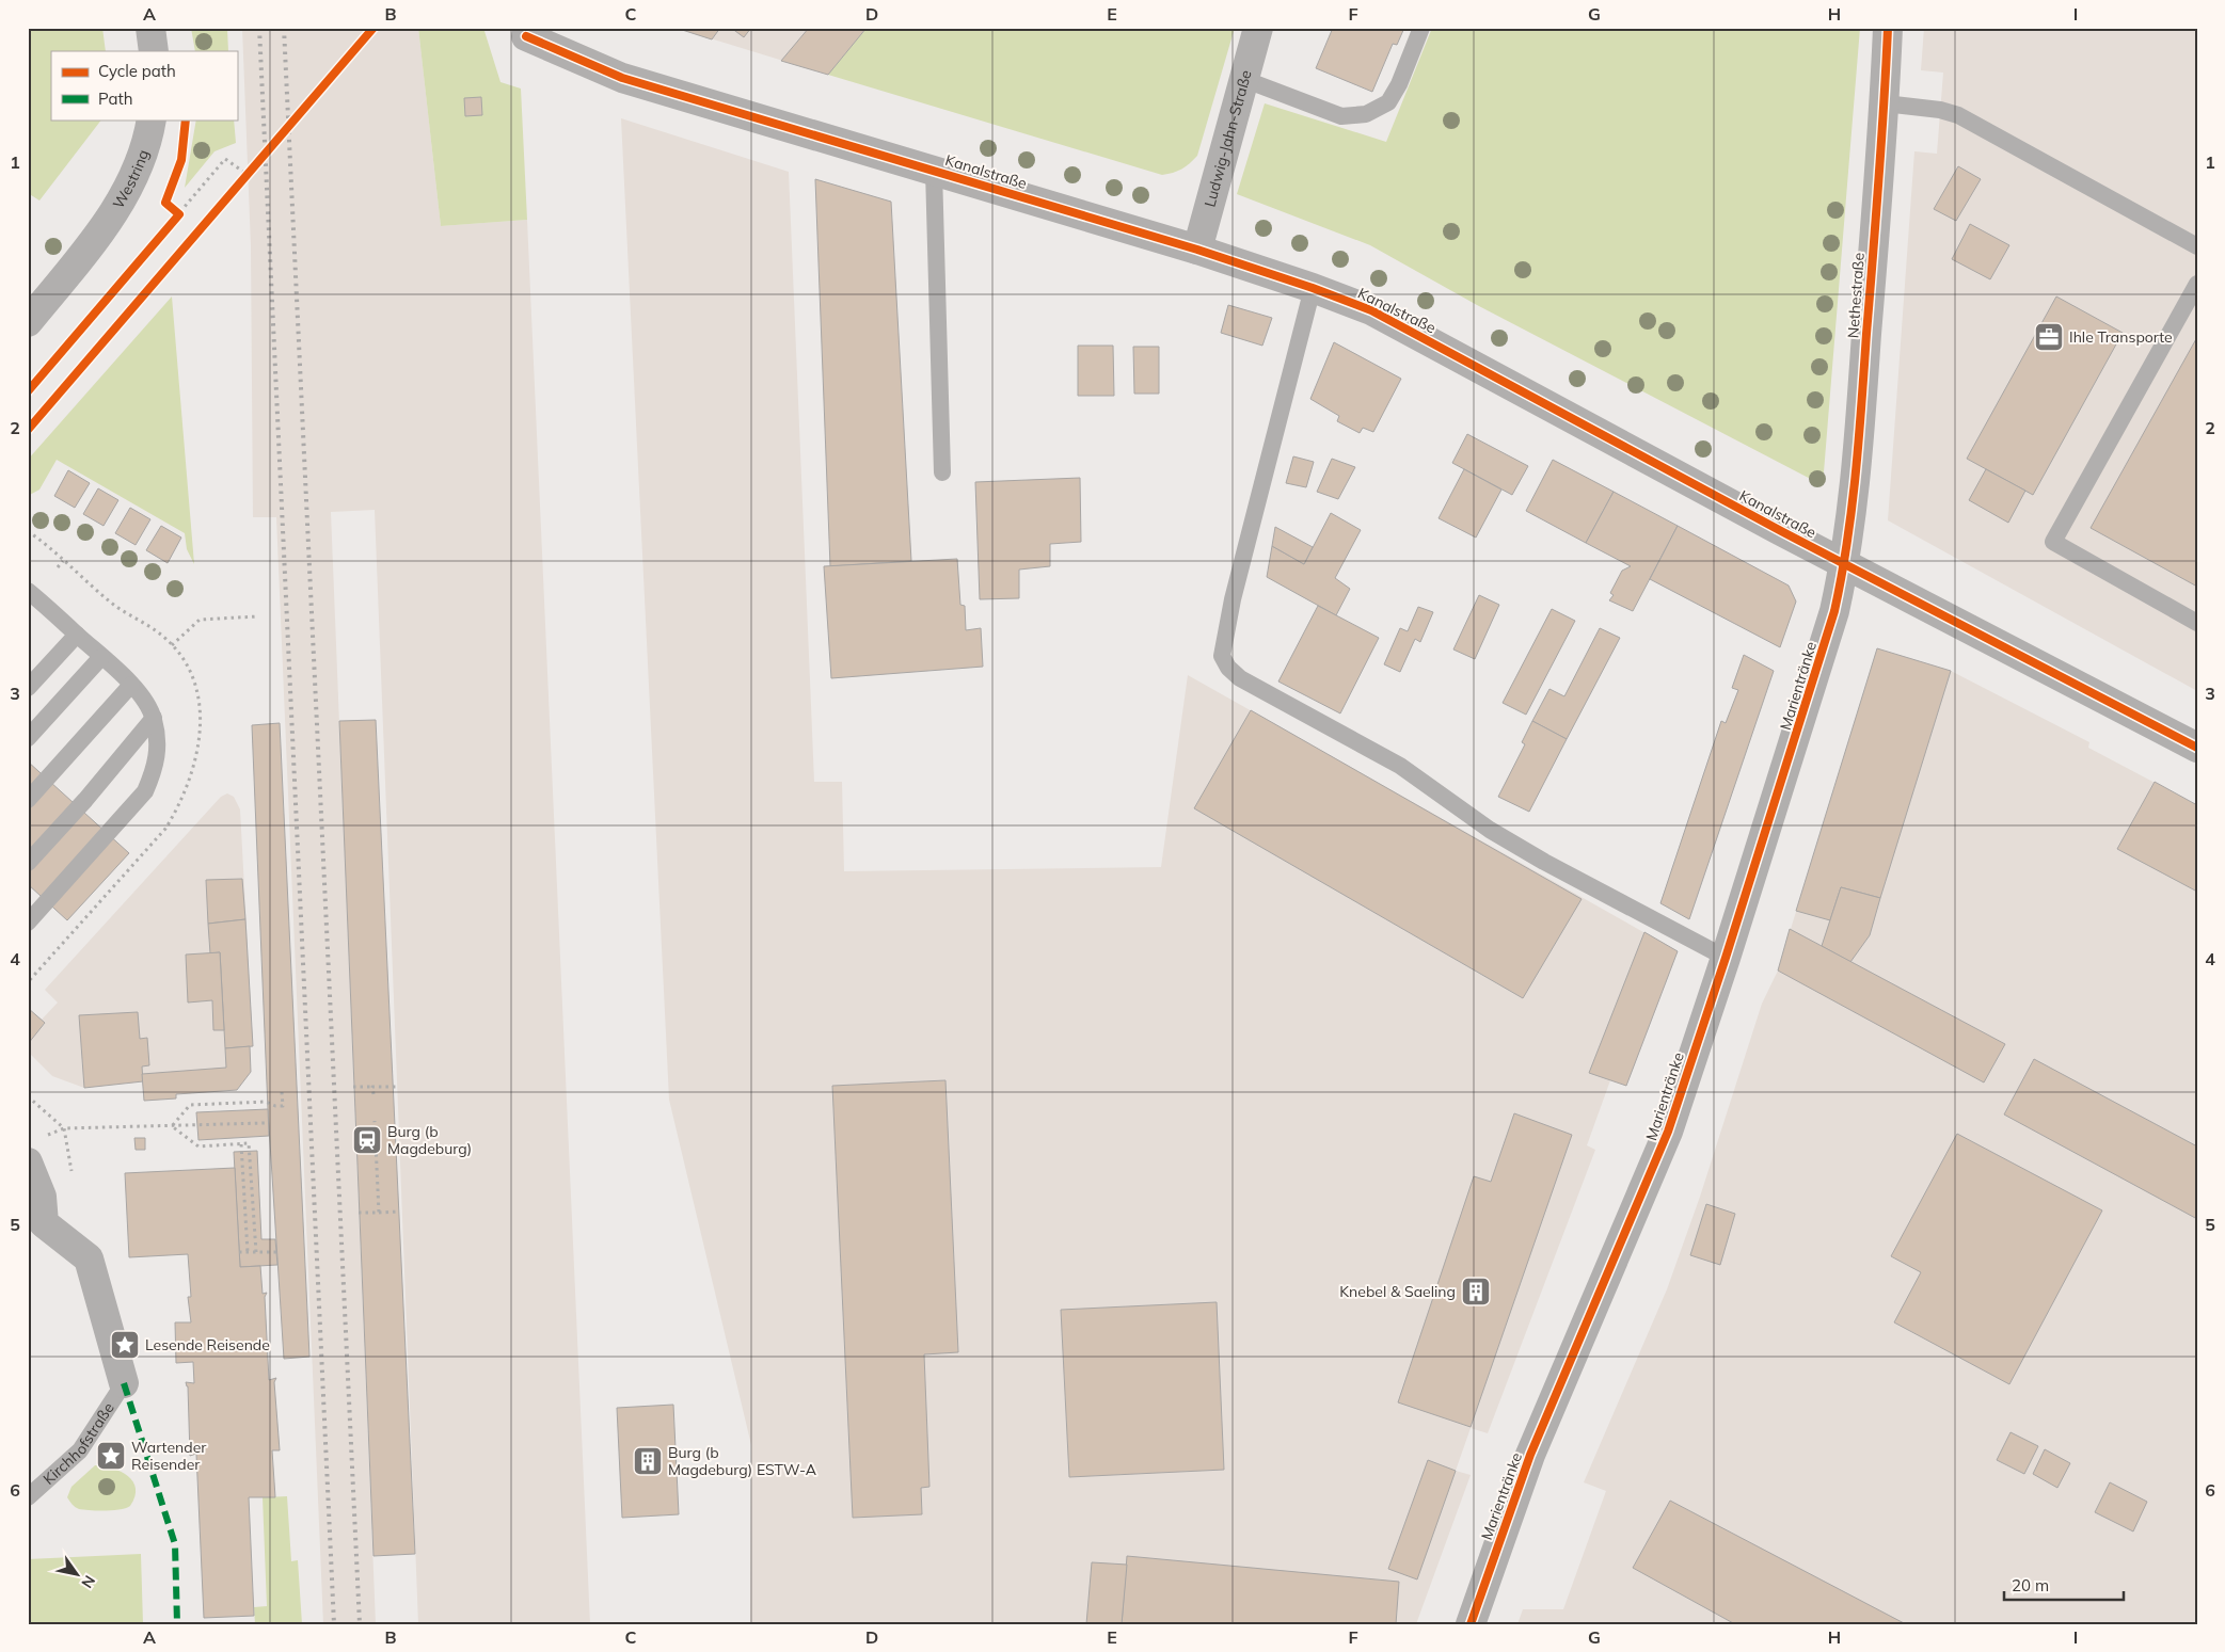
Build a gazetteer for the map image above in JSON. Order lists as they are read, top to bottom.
{
  "streets": {
    "street": [
      "Ludwig-Jahn-Straße",
      "Kanalstraße",
      "Westring",
      "Nethestraße",
      "Marientränke"
    ],
    "lane": ["Kirchhofstraße"]
  },
  "crossings": [
    ["Ludwig-Jahn-Straße", "Kanalstraße"],
    ["Kanalstraße", "Nethestraße"],
    ["Kanalstraße", "Marientränke"],
    ["Nethestraße", "Marientränke"]
  ],
  "places": {
    "office": ["Ihle Transporte"],
    "station": ["Burg (b Magdeburg)"],
    "building": ["Knebel & Saeling", "Burg (b Magdeburg) ESTW-A"],
    "place": ["Lesende Reisende", "Wartender Reisender"]
  },
  "legend": ["Cycle path", "Path"],
  "scale_bar": "20 m",
  "north": "bottom right",
  "grid": {
    "columns": [
      "A",
      "B",
      "C",
      "D",
      "E",
      "F",
      "G",
      "H",
      "I"
    ],
    "rows": [
      "1",
      "2",
      "3",
      "4",
      "5",
      "6"
    ]
  }
}
